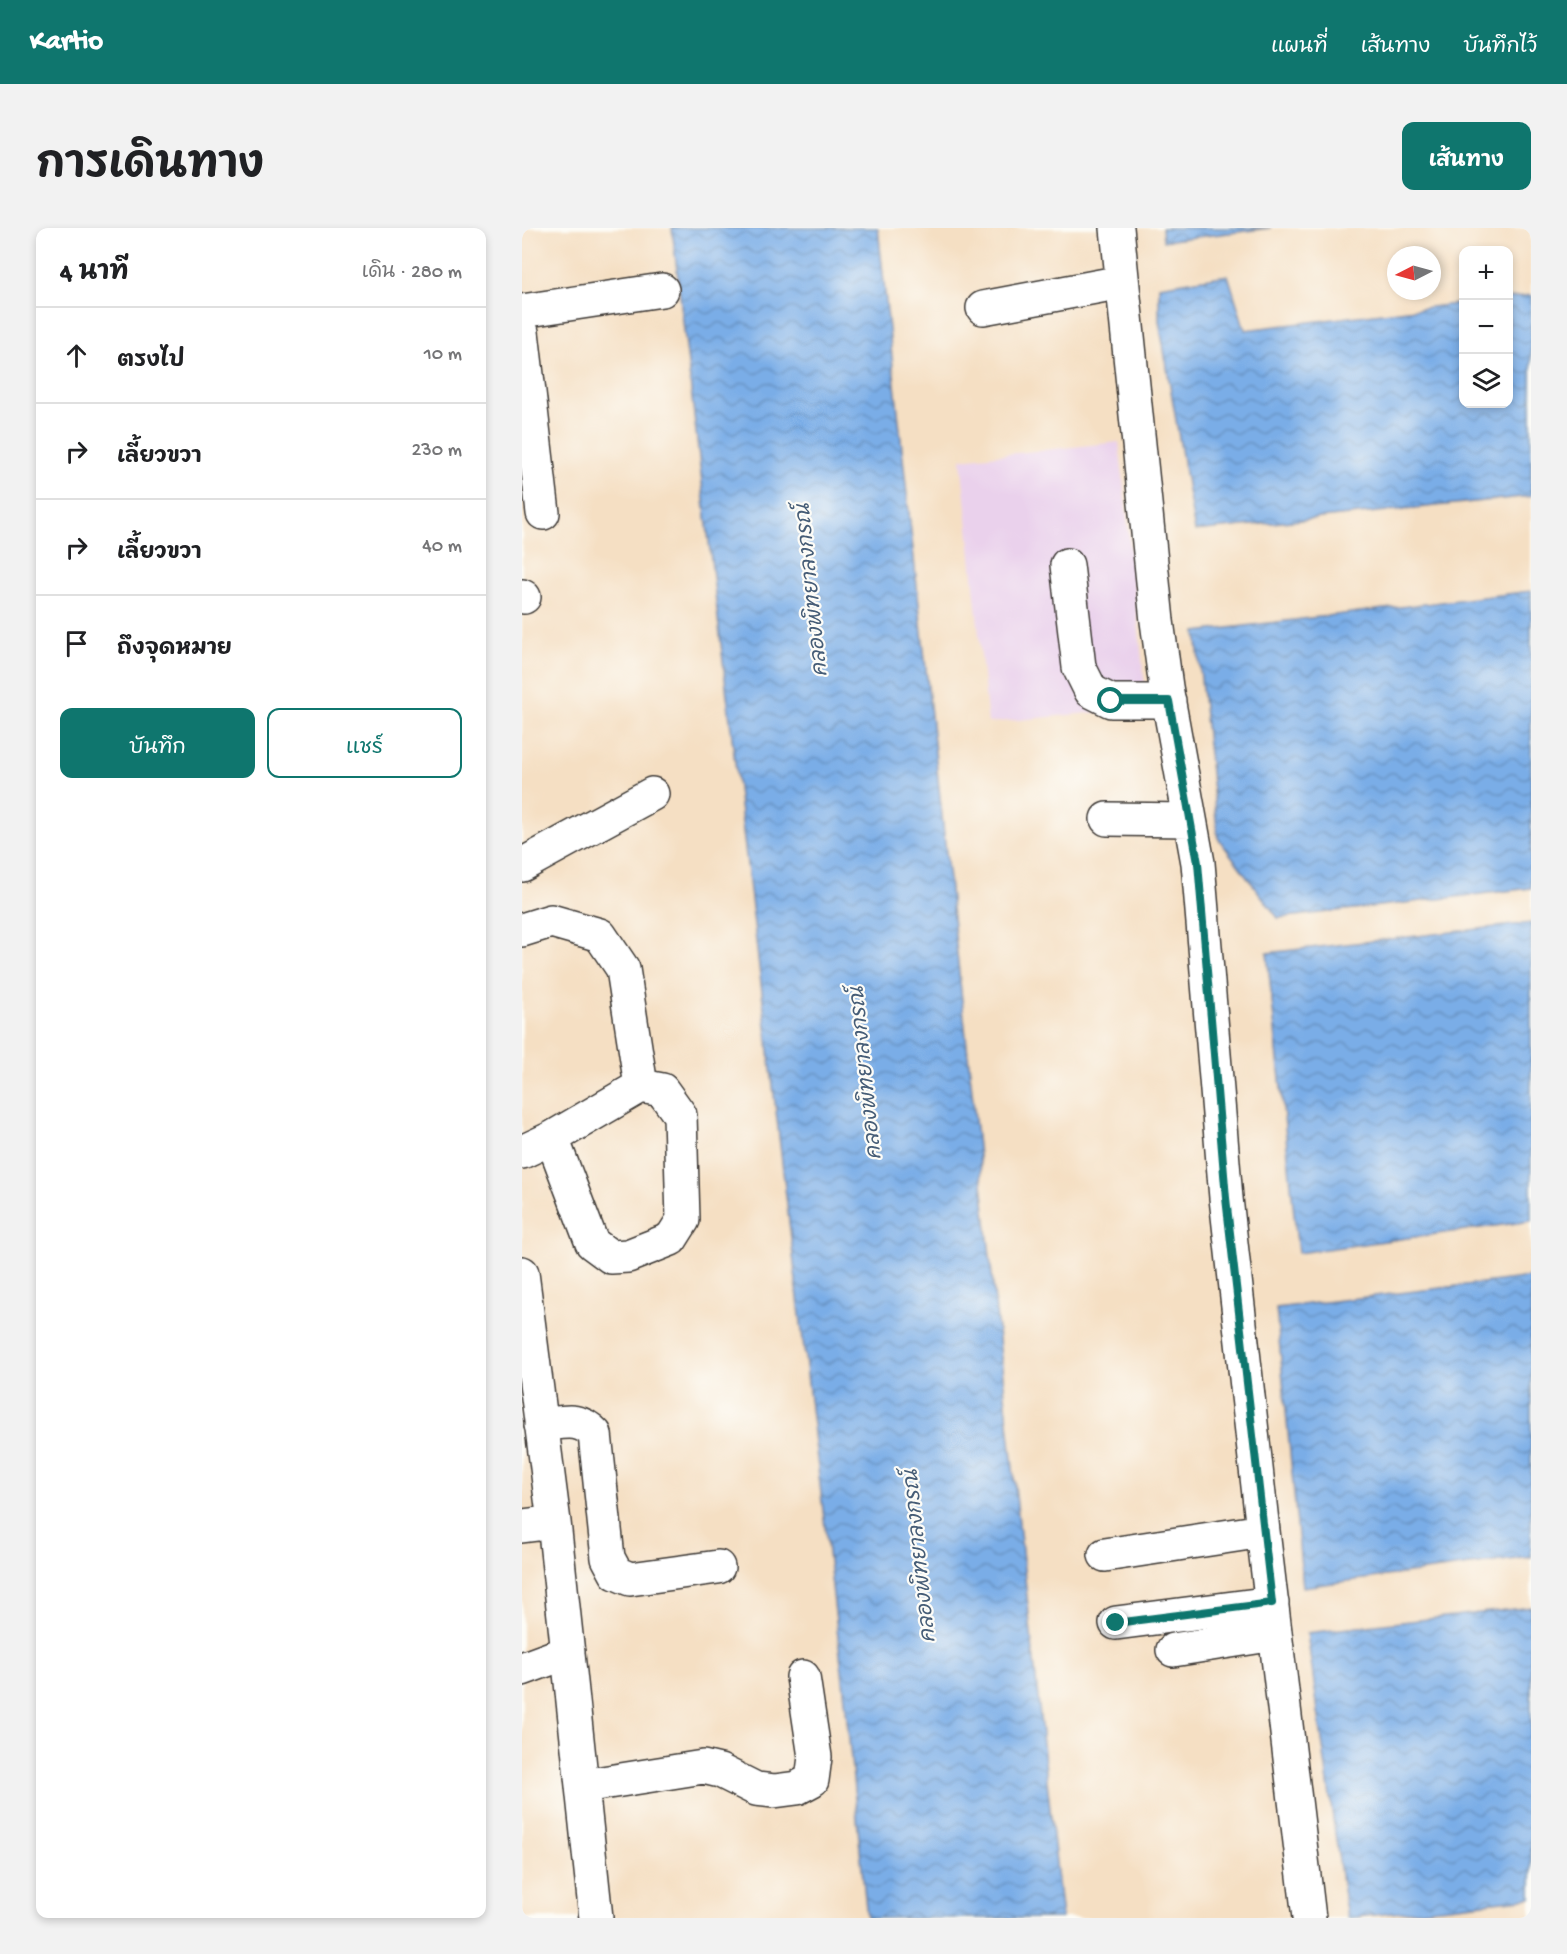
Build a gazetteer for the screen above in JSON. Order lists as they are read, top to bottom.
{
  "water": ["คลองพิทยาลงกรณ์"],
  "north": "left",
  "page": {
    "header": "Kartio",
    "nav": ["แผนที่", "เส้นทาง", "บันทึกไว้"],
    "title": "การเดินทาง",
    "buttons": [
      "เส้นทาง",
      ["บันทึก", "แชร์"]
    ],
    "heading": ["4 นาที", "เดิน · 280 m"],
    "map_buttons": ["+", "−"],
    "list": [
      ["ตรงไป", "10 m"],
      ["เลี้ยวขวา", "230 m"],
      ["เลี้ยวขวา", "40 m"],
      "ถึงจุดหมาย"
    ]
  }
}
